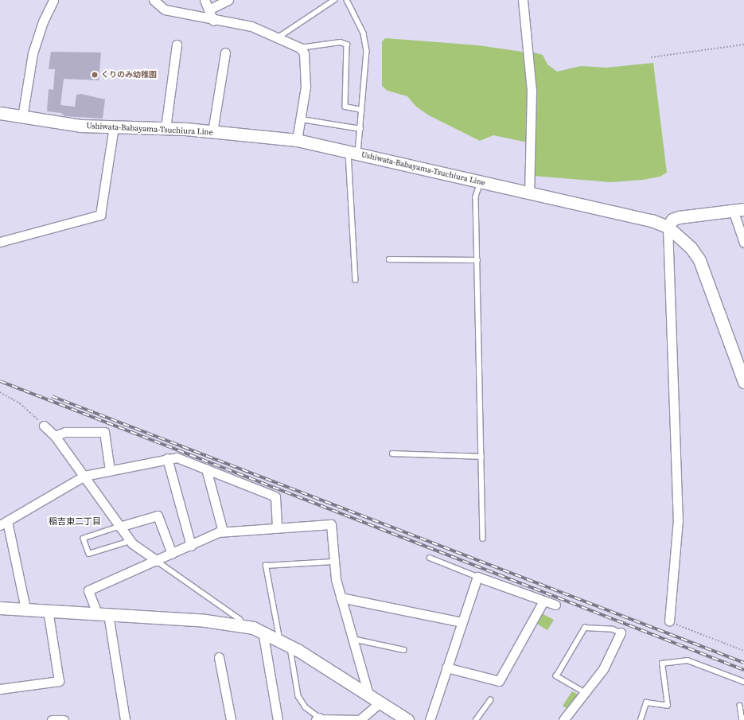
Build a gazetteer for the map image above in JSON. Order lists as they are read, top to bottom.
{
  "streets": {
    "main road": ["Ushiwata-Babayama-Tsuchiura Line"]
  },
  "districts": ["稲吉東二丁目"],
  "places": ["くりのみ幼稚園"]
}
